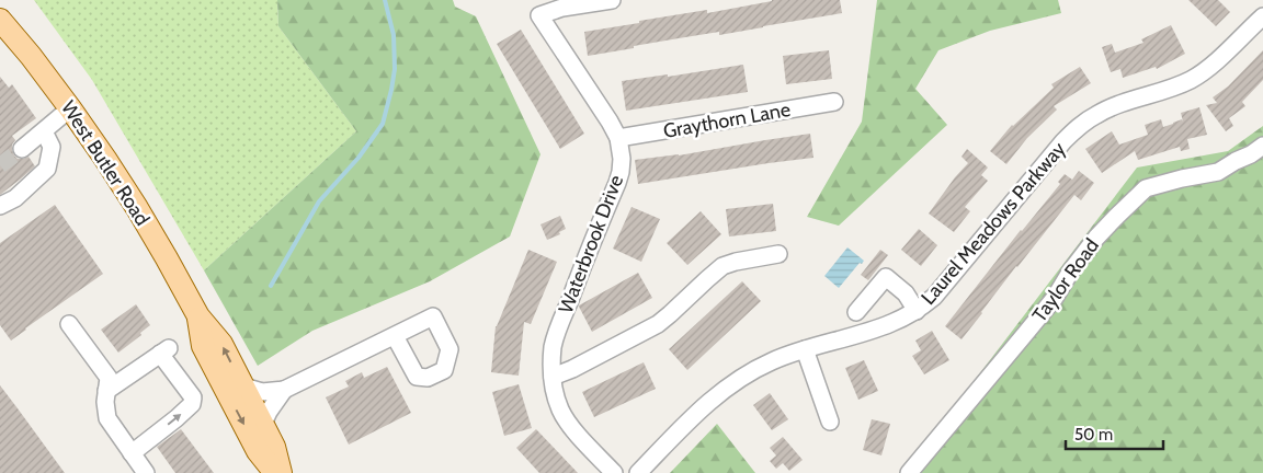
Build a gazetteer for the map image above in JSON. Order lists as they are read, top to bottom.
{
  "streets": {
    "main road": ["West Butler Road"],
    "street": [
      "Graythorn Lane",
      "Laurel Meadows Parkway",
      "Waterbrook Drive",
      "Taylor Road"
    ]
  },
  "crossings": [
    ["Graythorn Lane", "Waterbrook Drive"]
  ],
  "scale_bar": "50 m"
}
